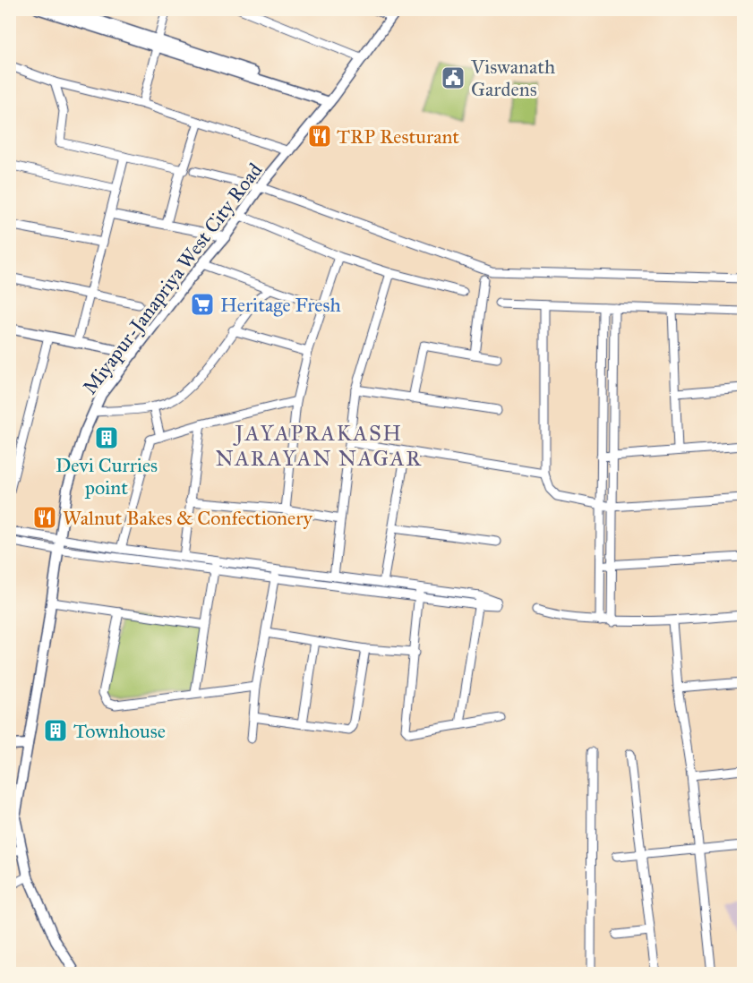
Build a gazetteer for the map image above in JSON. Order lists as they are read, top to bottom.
{
  "streets": {
    "street": ["Miyapur-Janapriya West City Road"]
  },
  "districts": ["JAYAPRAKASH NARAYAN NAGAR"],
  "places": {
    "public building": ["Viswanath Gardens"],
    "restaurant": ["TRP Resturant", "Walnut Bakes & Confectionery"],
    "supermarket": ["Heritage Fresh"],
    "building": ["Devi Curries point", "Townhouse"]
  }
}
